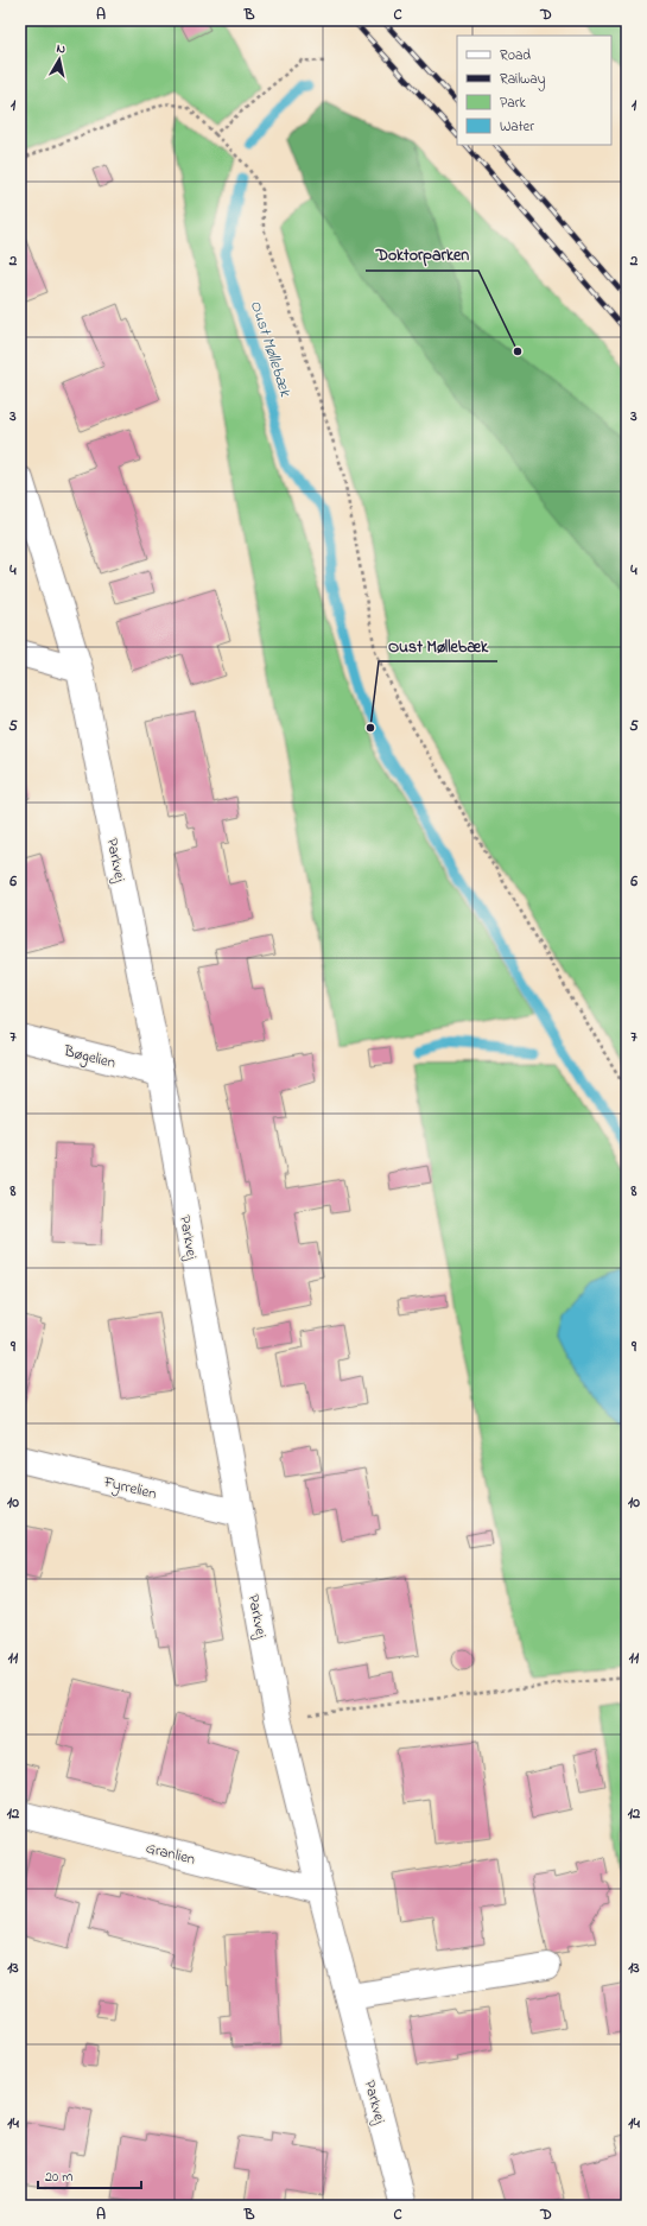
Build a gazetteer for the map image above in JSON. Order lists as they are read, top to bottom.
{
  "streets": {
    "street": [
      "Parkvej",
      "Bøgelien",
      "Fyrrelien",
      "Granlien"
    ]
  },
  "crossings": [
    ["Parkvej", "Bøgelien"],
    ["Parkvej", "Fyrrelien"],
    ["Parkvej", "Granlien"]
  ],
  "water": ["Oust Møllebæk"],
  "places": ["Doktorparken", "Oust Møllebæk"],
  "legend": [
    "Road",
    "Railway",
    "Park",
    "Water"
  ],
  "scale_bar": "20 m",
  "north": "top",
  "grid": {
    "columns": [
      "A",
      "B",
      "C",
      "D"
    ],
    "rows": [
      "1",
      "2",
      "3",
      "4",
      "5",
      "6",
      "7",
      "8",
      "9",
      "10",
      "11",
      "12",
      "13",
      "14"
    ]
  }
}
